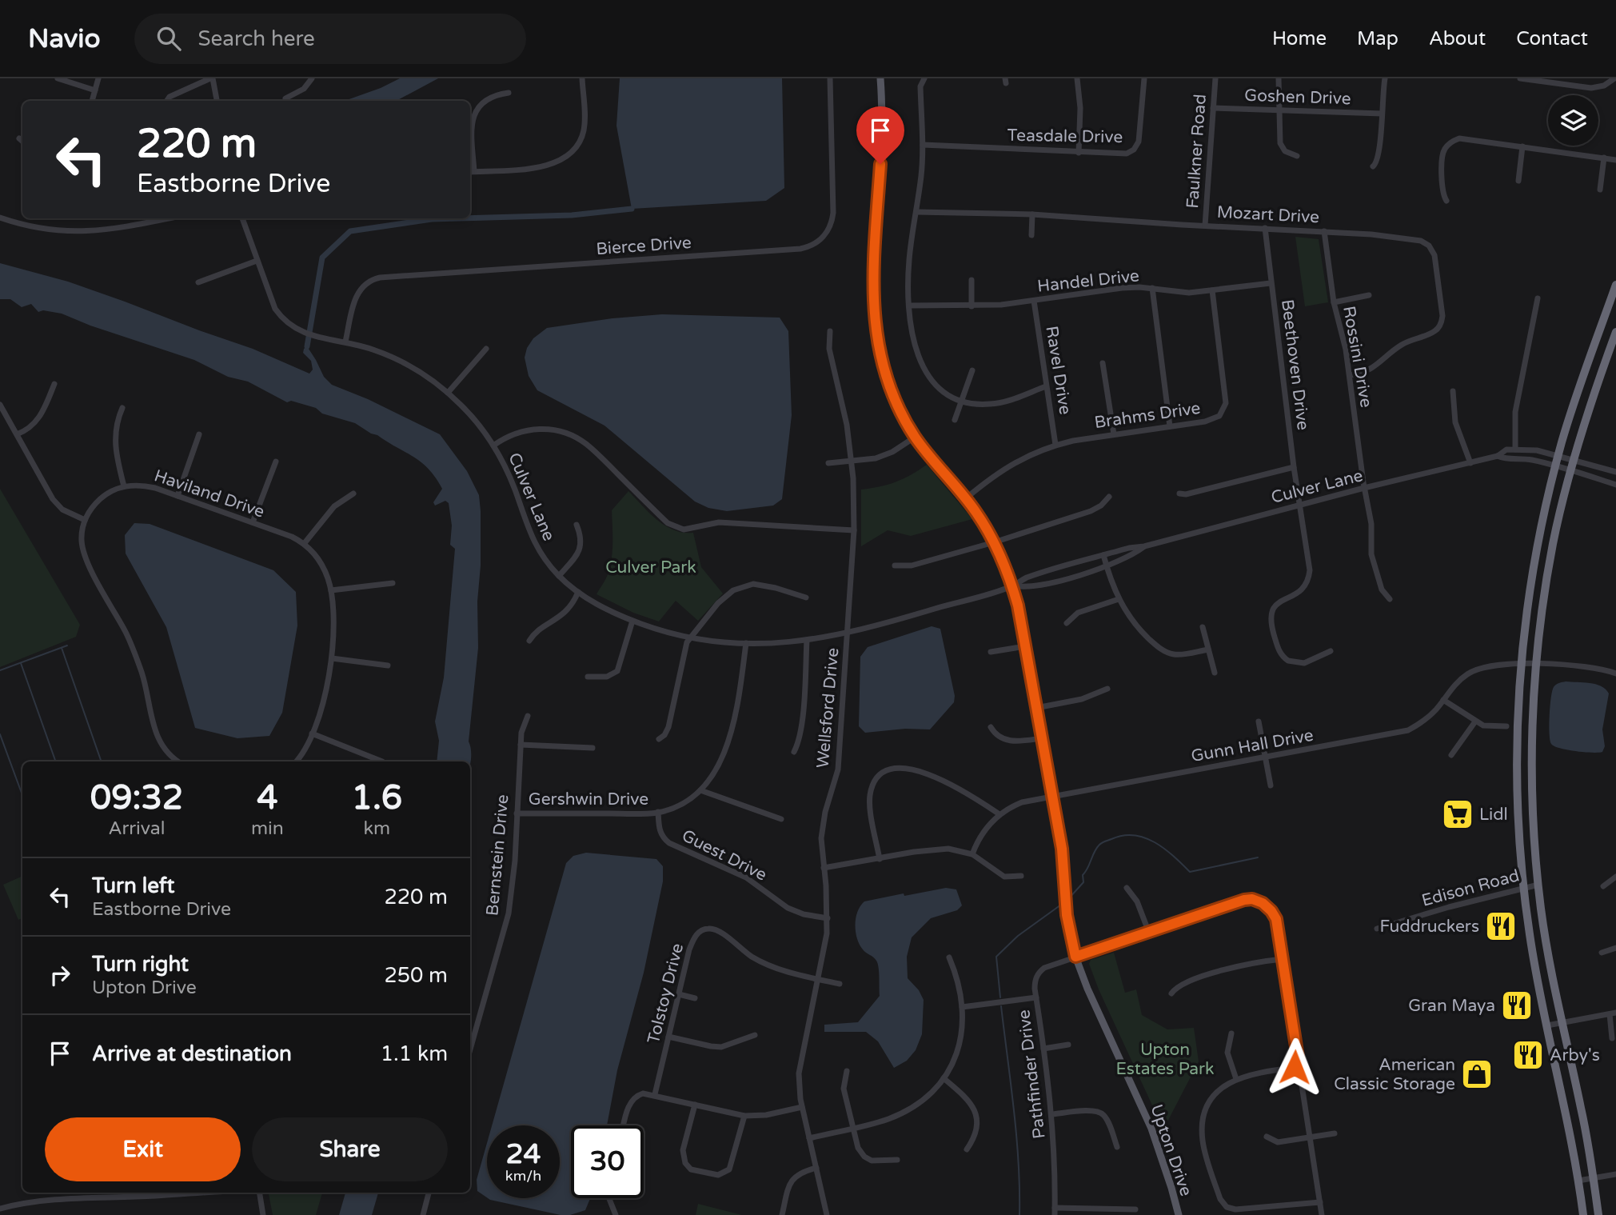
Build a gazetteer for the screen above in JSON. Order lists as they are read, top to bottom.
{
  "streets": {
    "main road": ["Upton Drive"],
    "street": [
      "Goshen Drive",
      "Teasdale Drive",
      "Faulkner Road",
      "Mozart Drive",
      "Bierce Drive",
      "Handel Drive",
      "Rossini Drive",
      "Beethoven Drive",
      "Ravel Drive",
      "Brahms Drive",
      "Culver Lane",
      "Haviland Drive",
      "Wellsford Drive",
      "Gunn Hall Drive",
      "Gershwin Drive",
      "Bernstein Drive",
      "Guest Drive",
      "Edison Road",
      "Tolstoy Drive",
      "Pathfinder Drive"
    ]
  },
  "crossings": [
    ["Goshen Drive", "Faulkner Road"],
    ["Faulkner Road", "Mozart Drive"],
    ["Mozart Drive", "Rossini Drive"],
    ["Mozart Drive", "Beethoven Drive"],
    ["Bierce Drive", "Culver Lane"],
    ["Handel Drive", "Beethoven Drive"],
    ["Handel Drive", "Ravel Drive"],
    ["Handel Drive", "Brahms Drive"],
    ["Rossini Drive", "Culver Lane"],
    ["Beethoven Drive", "Culver Lane"],
    ["Ravel Drive", "Brahms Drive"],
    ["Brahms Drive", "Upton Drive"],
    ["Culver Lane", "Wellsford Drive"],
    ["Culver Lane", "Gershwin Drive"],
    ["Culver Lane", "Upton Drive"],
    ["Wellsford Drive", "Guest Drive"],
    ["Wellsford Drive", "Tolstoy Drive"],
    ["Gunn Hall Drive", "Upton Drive"],
    ["Gershwin Drive", "Bernstein Drive"],
    ["Gershwin Drive", "Guest Drive"],
    ["Pathfinder Drive", "Upton Drive"]
  ],
  "parks": ["Culver Park", "Upton Estates Park"],
  "places": {
    "supermarket": ["Lidl"],
    "restaurant": ["Fuddruckers", "Gran Maya", "Arby's"],
    "shop": ["American Classic Storage"]
  },
  "page": {
    "header": "Navio",
    "search": "Search here",
    "nav": [
      "Home",
      "Map",
      "About",
      "Contact"
    ],
    "turn": ["220 m", "Eastborne Drive"],
    "eta": [
      "09:32",
      "Arrival",
      "4",
      "min",
      "1.6",
      "km"
    ],
    "list": [
      {
        "name": "Turn left",
        "note": "Eastborne Drive",
        "value": "220 m"
      },
      {
        "name": "Turn right",
        "note": "Upton Drive",
        "value": "250 m"
      },
      {
        "name": "Arrive at destination",
        "value": "1.1 km"
      }
    ],
    "buttons": ["Exit", "Share"],
    "speed": "24 km/h",
    "limit": "30"
  }
}
